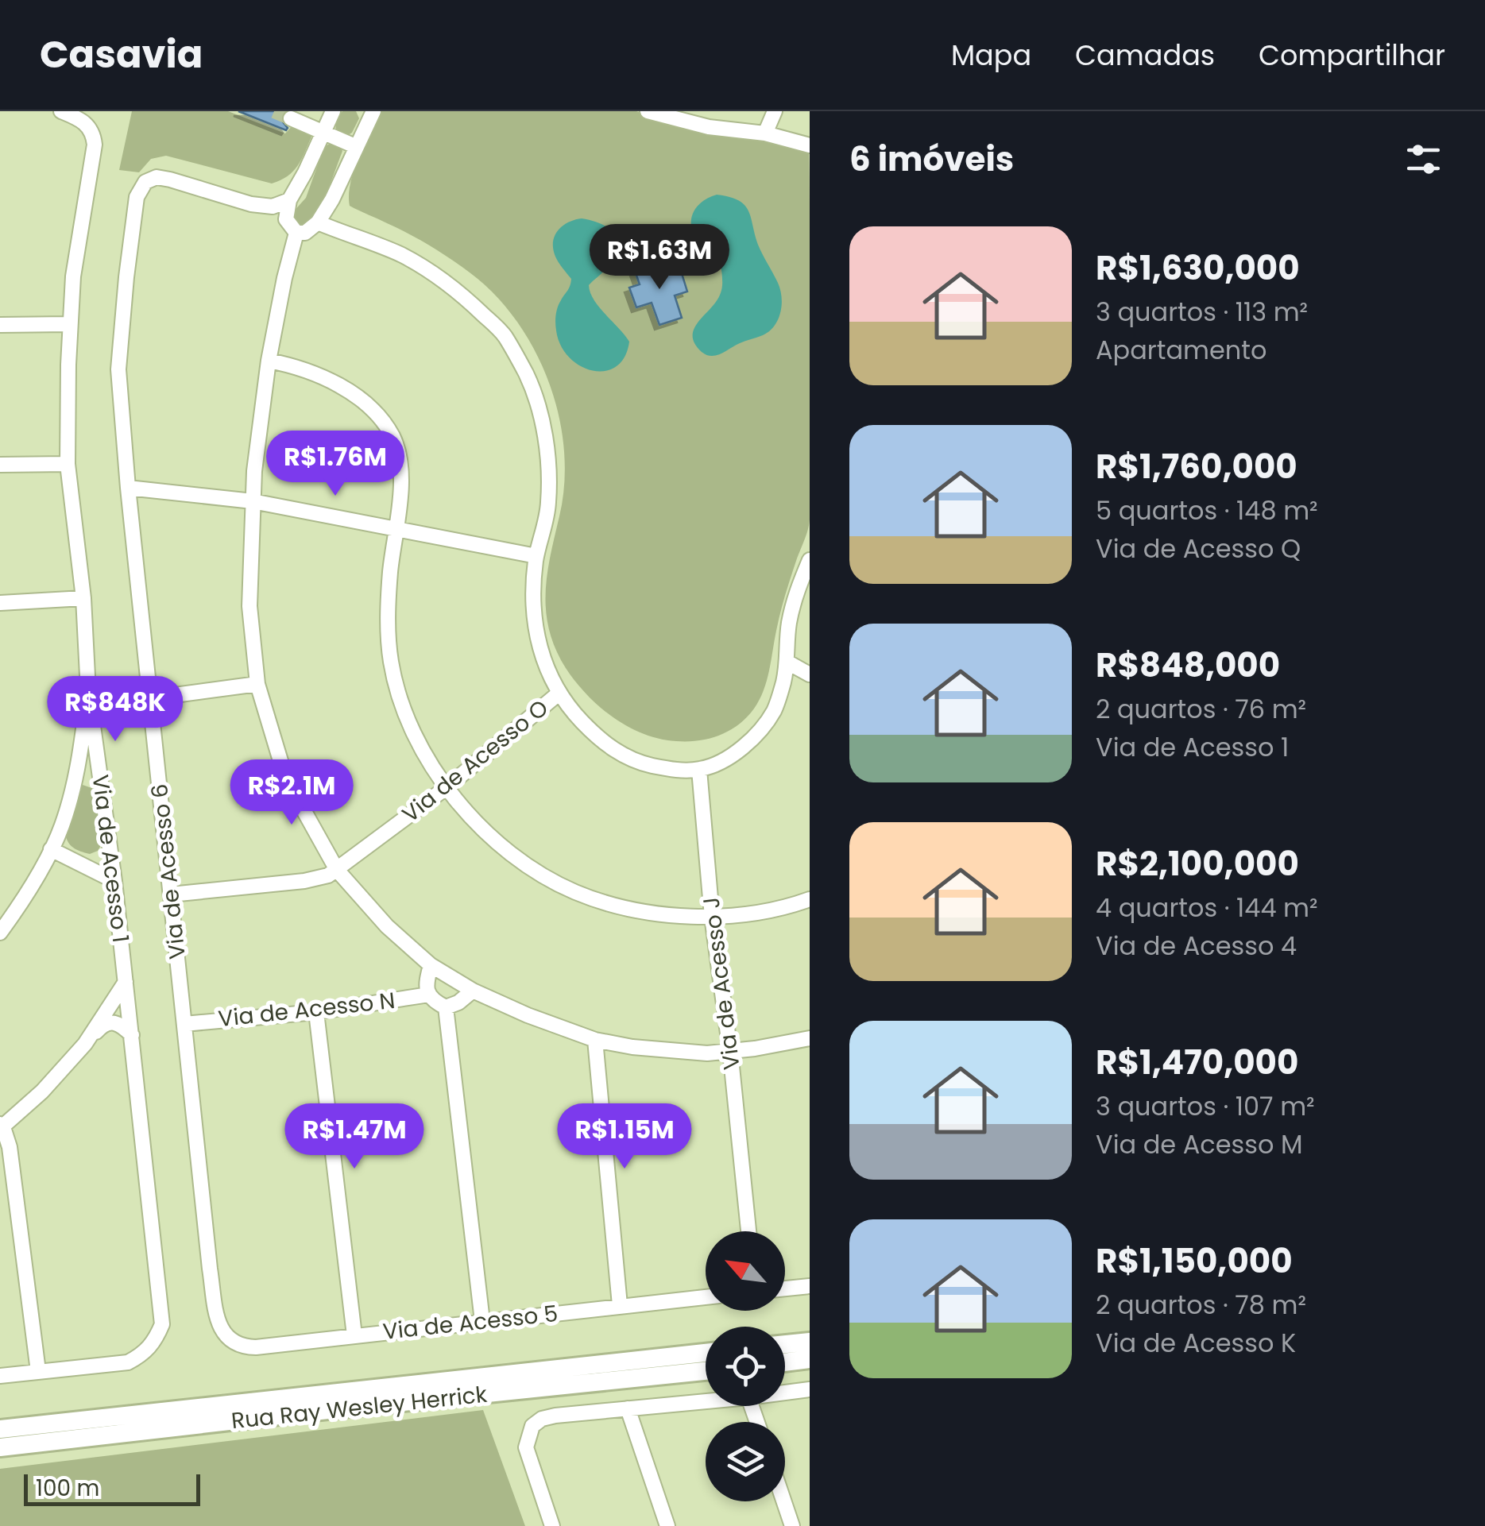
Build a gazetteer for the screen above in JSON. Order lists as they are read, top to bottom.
{
  "streets": {
    "street": [
      "Via de Acesso O",
      "Via de Acesso 1",
      "Via de Acesso 6",
      "Via de Acesso J",
      "Via de Acesso N",
      "Via de Acesso 5",
      "Rua Ray Wesley Herrick"
    ]
  },
  "crossings": [
    ["Via de Acesso O", "Via de Acesso 6"],
    ["Via de Acesso 6", "Via de Acesso N"],
    ["Via de Acesso 6", "Via de Acesso 5"]
  ],
  "scale_bar": "100 m",
  "north": "top left",
  "page": {
    "header": "Casavia",
    "nav": ["Mapa", "Camadas", "Compartilhar"],
    "heading": "6 imóveis",
    "list": [
      {
        "name": "R$1,630,000",
        "note": "3 quartos · 113 m² · Apartamento"
      },
      {
        "name": "R$1,760,000",
        "note": "5 quartos · 148 m² · Via de Acesso Q"
      },
      {
        "name": "R$848,000",
        "note": "2 quartos · 76 m² · Via de Acesso 1"
      },
      {
        "name": "R$2,100,000",
        "note": "4 quartos · 144 m² · Via de Acesso 4"
      },
      {
        "name": "R$1,470,000",
        "note": "3 quartos · 107 m² · Via de Acesso M"
      },
      {
        "name": "R$1,150,000",
        "note": "2 quartos · 78 m² · Via de Acesso K"
      }
    ],
    "price": [
      "R$1.63M",
      "R$1.76M",
      "R$848K",
      "R$2.1M",
      "R$1.47M",
      "R$1.15M"
    ],
    "scale": "100 m"
  }
}
